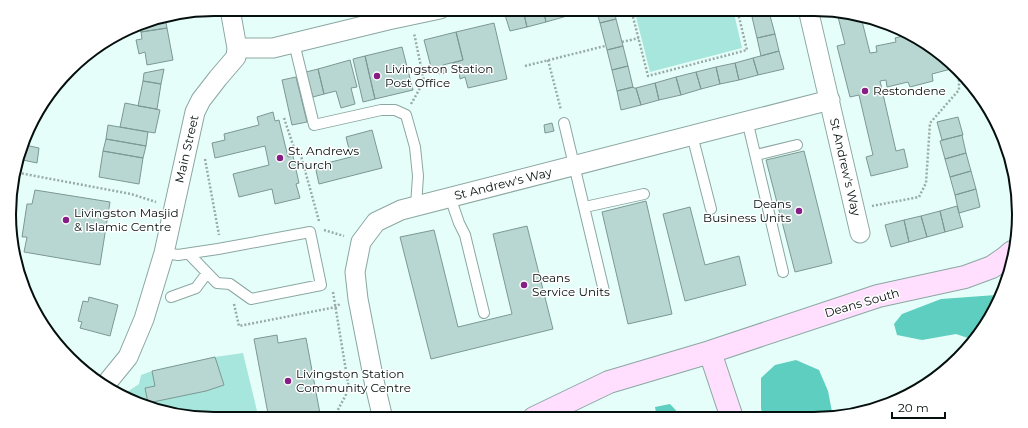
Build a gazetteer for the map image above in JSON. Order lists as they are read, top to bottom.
{
  "streets": {
    "street": ["Main Street", "St Andrew's Way", "Deans South"]
  },
  "places": [
    "Livingston Station Post Office",
    "Restondene",
    "St. Andrews Church",
    "Deans Business Units",
    "Livingston Masjid & Islamic Centre",
    "Deans Service Units",
    "Livingston Station Community Centre"
  ],
  "scale_bar": "20 m"
}
